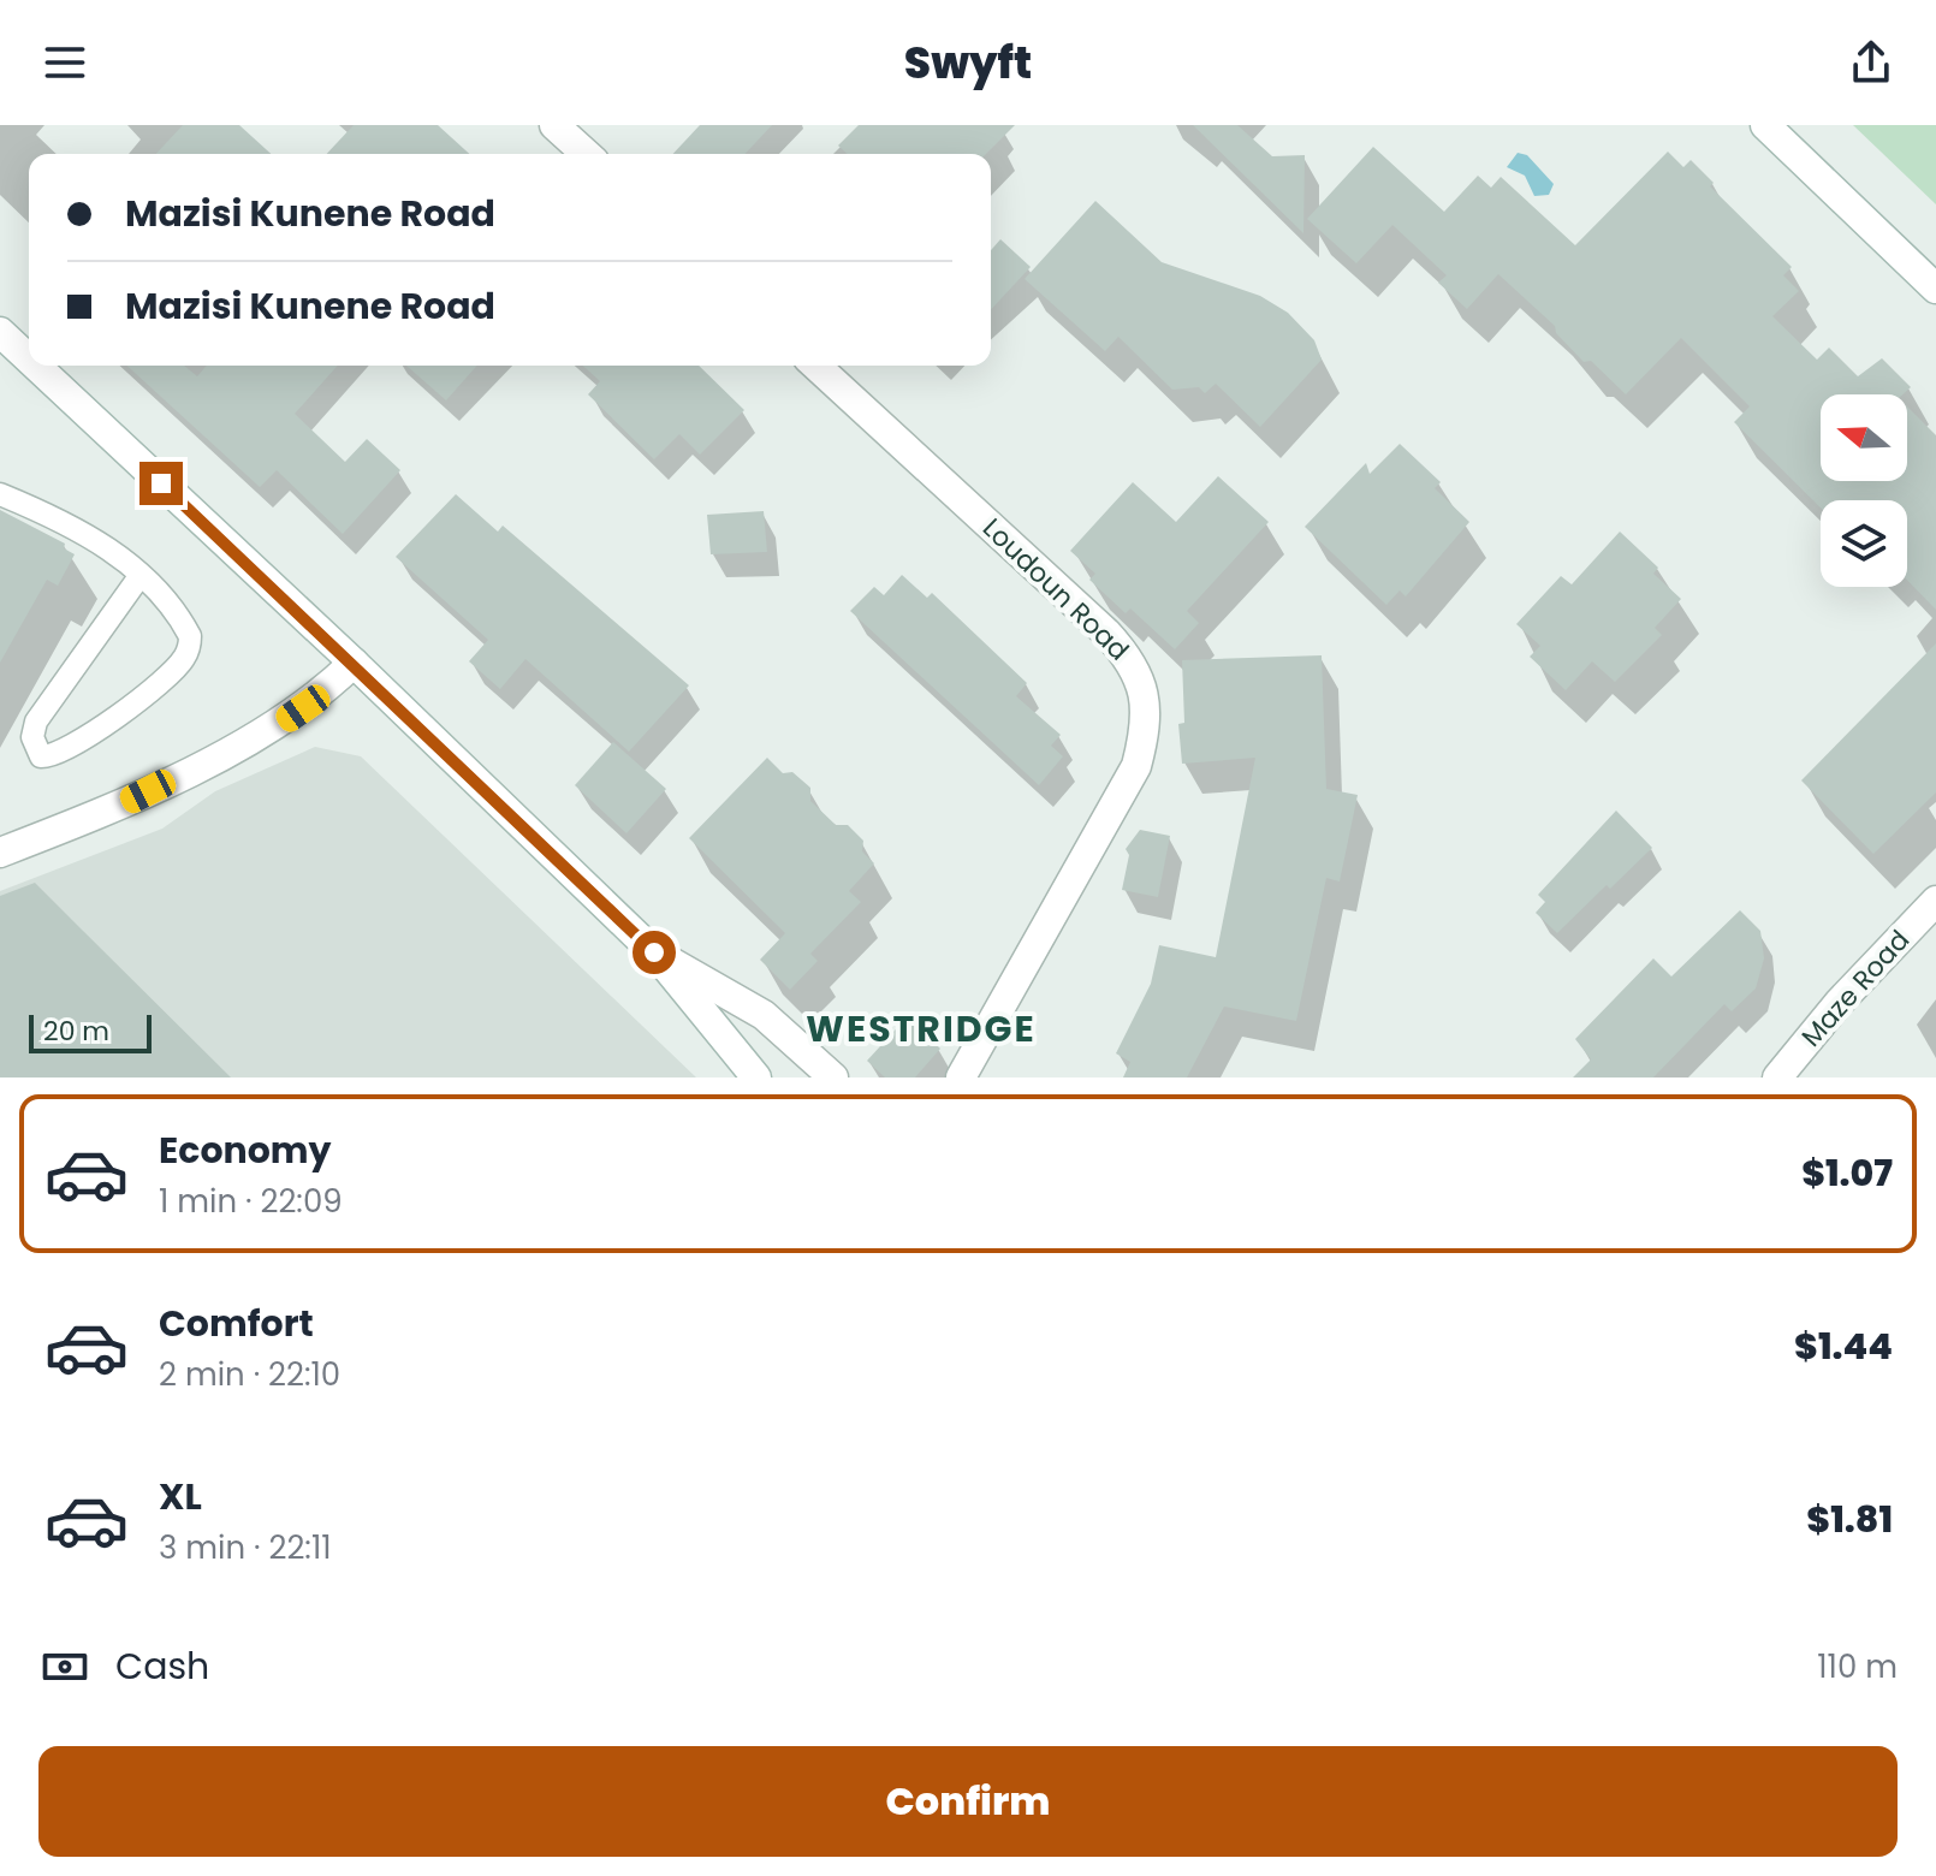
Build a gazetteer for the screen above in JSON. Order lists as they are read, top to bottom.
{
  "streets": {
    "street": ["Loudoun Road", "Maze Road"]
  },
  "districts": ["WESTRIDGE"],
  "scale_bar": "20 m",
  "north": "left",
  "page": {
    "header": "Swyft",
    "banner": ["Mazisi Kunene Road", "Mazisi Kunene Road"],
    "scale": "20 m",
    "list": [
      {
        "name": "Economy",
        "note": "1 min · 22:09",
        "value": "$1.07"
      },
      {
        "name": "Comfort",
        "note": "2 min · 22:10",
        "value": "$1.44"
      },
      {
        "name": "XL",
        "note": "3 min · 22:11",
        "value": "$1.81"
      }
    ],
    "pay": ["Cash", "110 m"],
    "buttons": "Confirm"
  }
}
